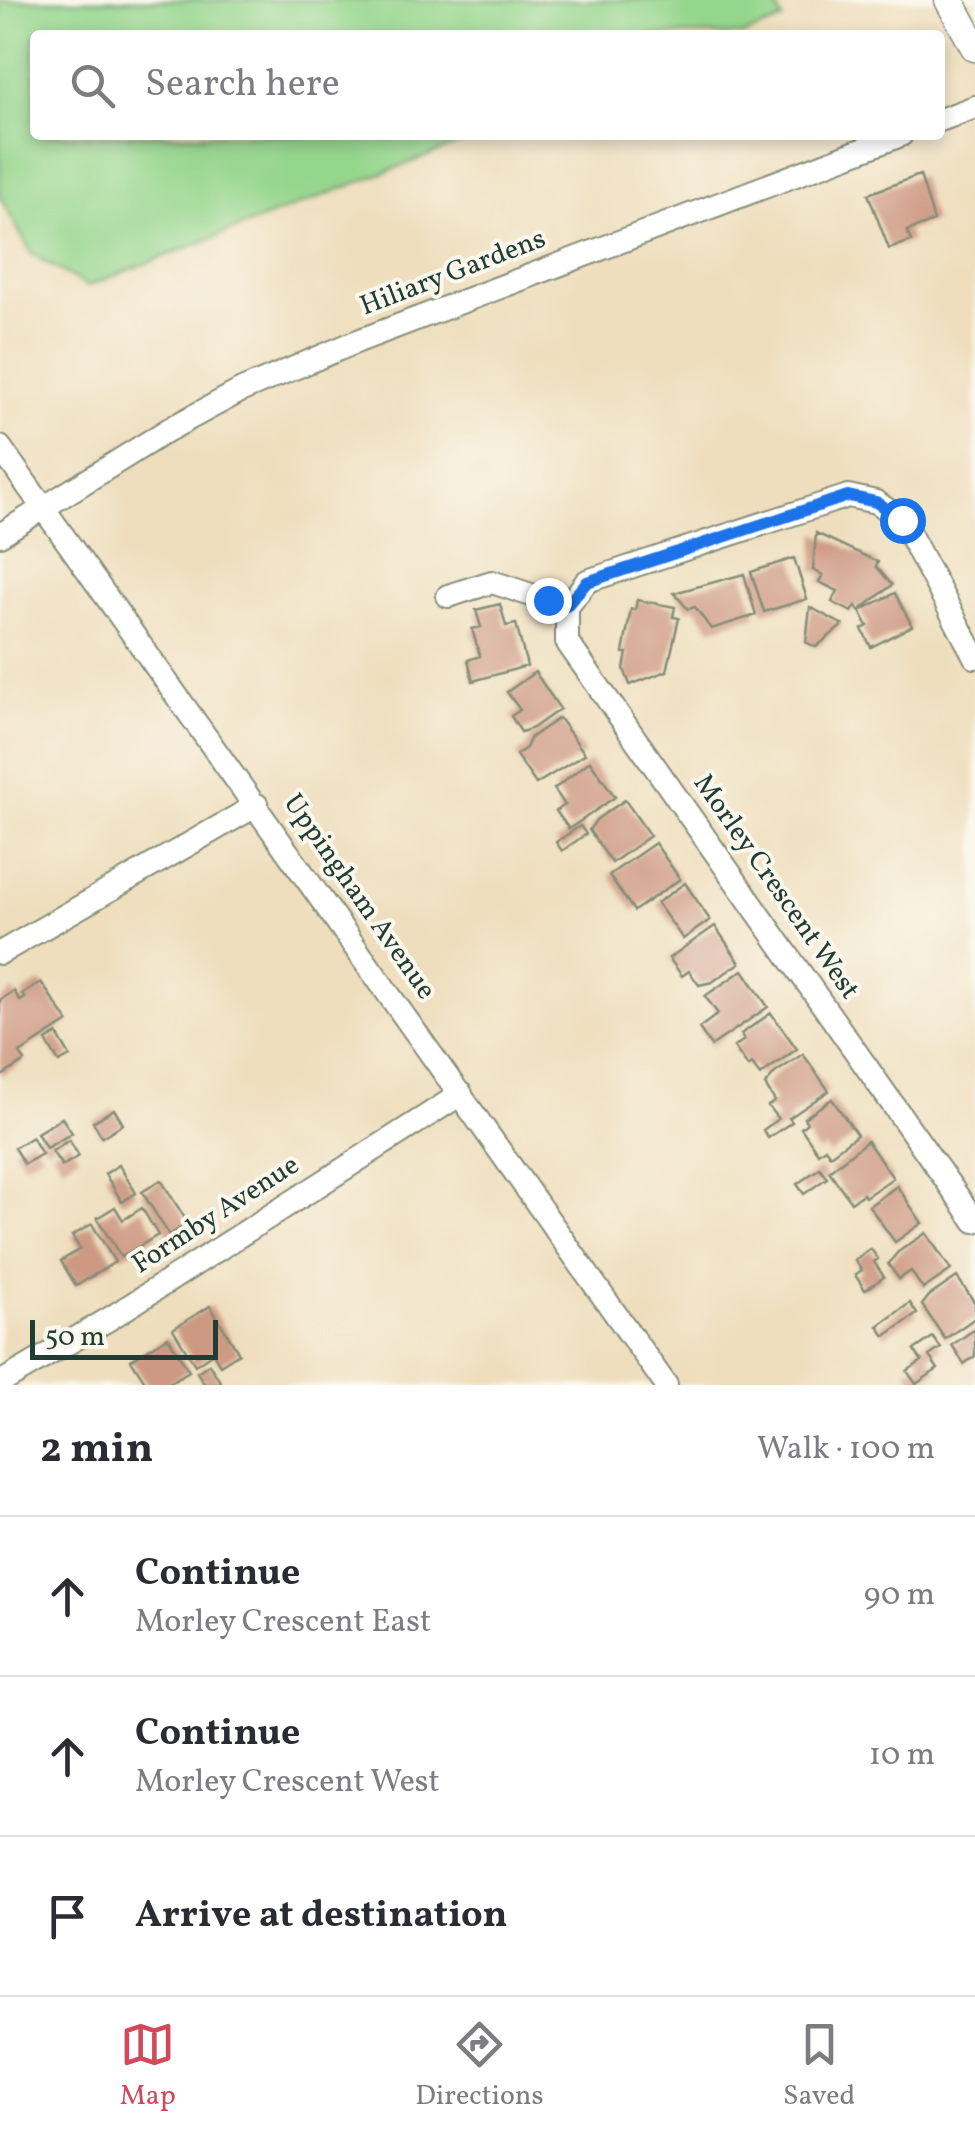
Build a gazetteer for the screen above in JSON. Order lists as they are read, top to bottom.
{
  "streets": {
    "street": [
      "Hiliary Gardens",
      "Morley Crescent West",
      "Uppingham Avenue",
      "Formby Avenue"
    ]
  },
  "crossings": [
    ["Hiliary Gardens", "Uppingham Avenue"],
    ["Uppingham Avenue", "Formby Avenue"]
  ],
  "scale_bar": "50 m",
  "page": {
    "search": "Search here",
    "scale": "50 m",
    "heading": ["2 min", "Walk · 100 m"],
    "list": [
      ["Continue", "Morley Crescent East", "90 m"],
      ["Continue", "Morley Crescent West", "10 m"],
      "Arrive at destination"
    ],
    "nav": ["Map", "Directions", "Saved"]
  }
}
